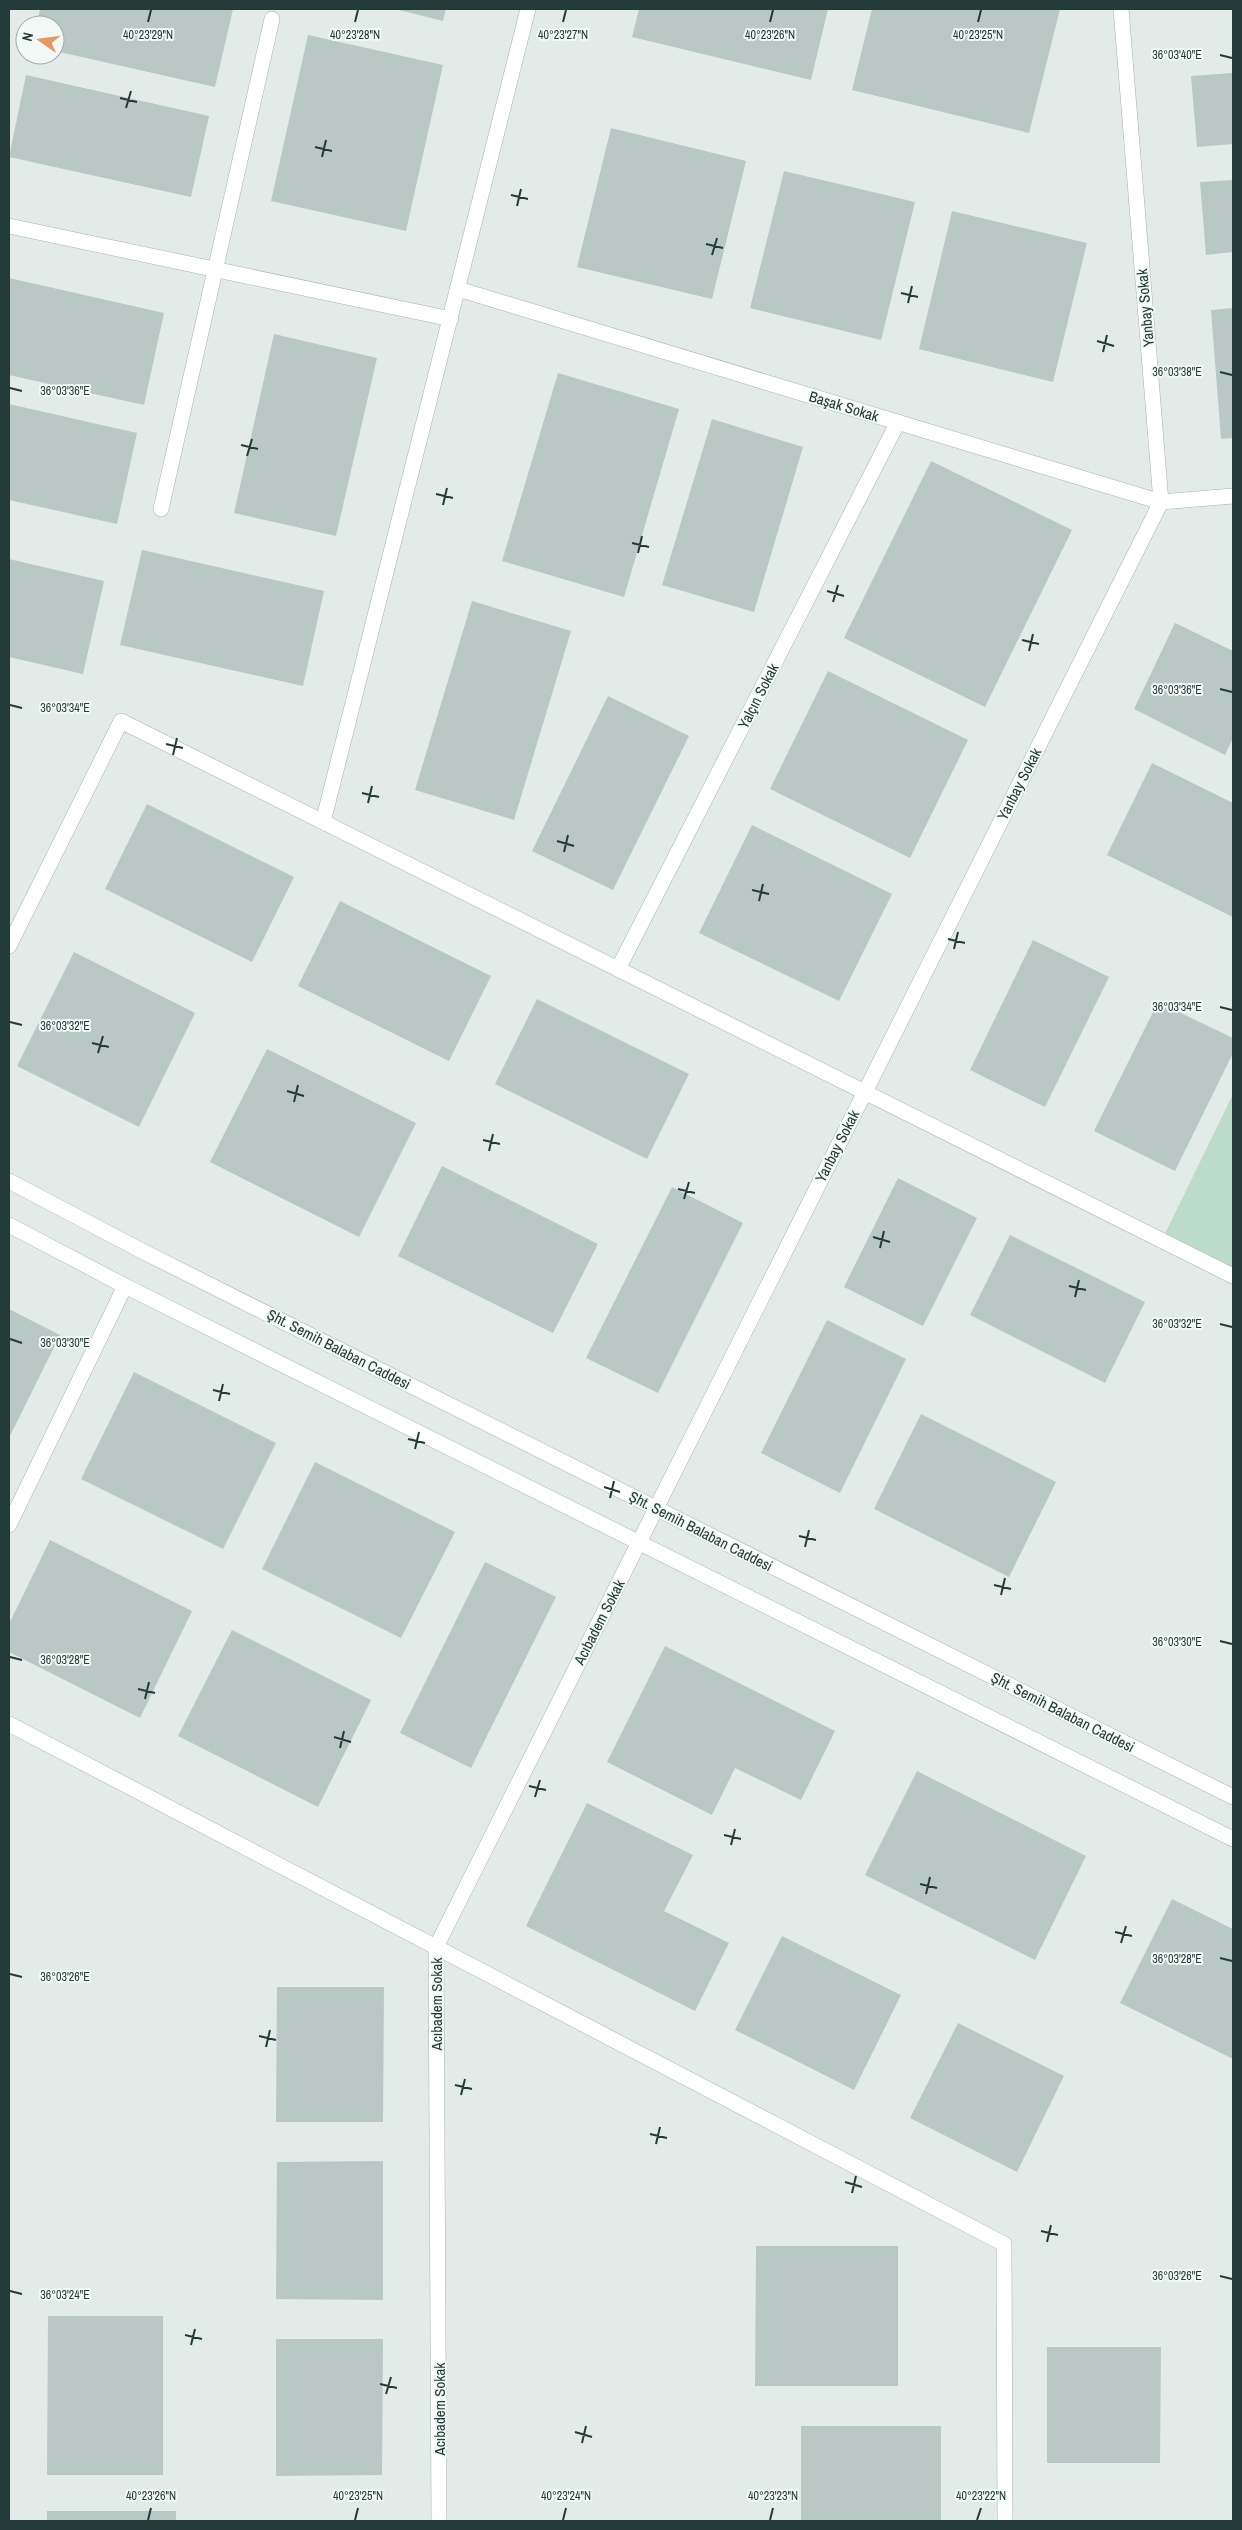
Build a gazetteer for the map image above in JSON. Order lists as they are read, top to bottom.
{
  "streets": {
    "street": [
      "Yanbay Sokak",
      "Başak Sokak",
      "Yalçın Sokak",
      "Şht. Semih Balaban Caddesi",
      "Acıbadem Sokak"
    ]
  },
  "crossings": [
    ["Yanbay Sokak", "Başak Sokak"],
    ["Yanbay Sokak", "Şht. Semih Balaban Caddesi"],
    ["Yanbay Sokak", "Acıbadem Sokak"],
    ["Başak Sokak", "Yalçın Sokak"],
    ["Şht. Semih Balaban Caddesi", "Acıbadem Sokak"]
  ],
  "north": "left",
  "coordinates": [
    "40°23'29\"N",
    "40°23'28\"N",
    "40°23'27\"N",
    "40°23'26\"N",
    "40°23'25\"N",
    "36°03'40\"E",
    "36°03'38\"E",
    "36°03'36\"E",
    "36°03'34\"E",
    "36°03'32\"E",
    "36°03'30\"E",
    "36°03'28\"E",
    "36°03'26\"E",
    "36°03'24\"E",
    "40°23'24\"N",
    "40°23'23\"N",
    "40°23'22\"N"
  ]
}
